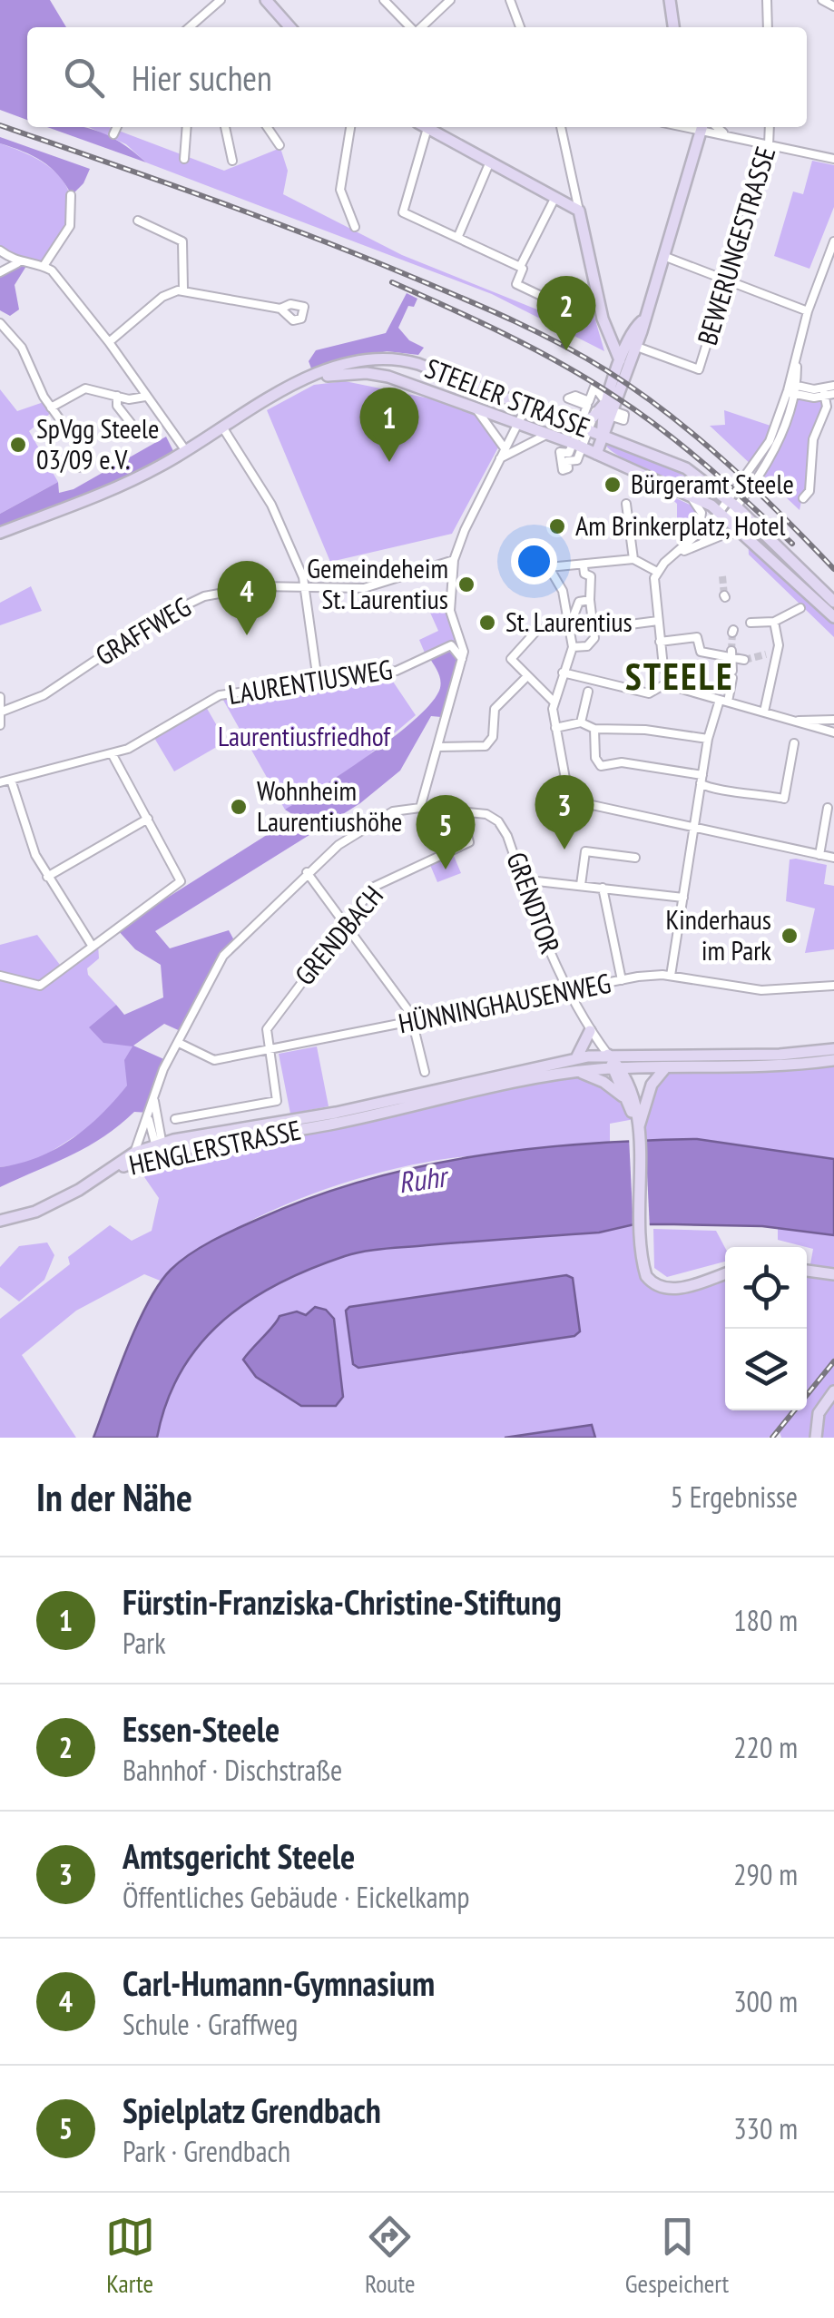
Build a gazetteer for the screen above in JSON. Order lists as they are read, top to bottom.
{
  "streets": {
    "main road": ["STEELER STRASSE", "HENGLERSTRASSE"],
    "street": [
      "BEWERUNGESTRASSE",
      "GRAFFWEG",
      "LAURENTIUSWEG",
      "GRENDTOR",
      "GRENDBACH",
      "HÜNNINGHAUSENWEG"
    ]
  },
  "crossings": [
    ["STEELER STRASSE", "GRAFFWEG"],
    ["GRENDTOR", "GRENDBACH"],
    ["GRENDTOR", "HÜNNINGHAUSENWEG"],
    ["GRENDTOR", "HENGLERSTRASSE"],
    ["GRENDBACH", "HÜNNINGHAUSENWEG"],
    ["GRENDBACH", "HENGLERSTRASSE"],
    ["HÜNNINGHAUSENWEG", "HENGLERSTRASSE"]
  ],
  "districts": ["STEELE"],
  "water": ["Ruhr"],
  "parks": ["Laurentiusfriedhof"],
  "places": [
    "SpVgg Steele 03/09 e.V.",
    "Bürgeramt Steele",
    "Am Brinkerplatz, Hotel",
    "Gemeindeheim St. Laurentius",
    "St. Laurentius",
    "Wohnheim Laurentiushöhe",
    "Kinderhaus im Park"
  ],
  "page": {
    "search": "Hier suchen",
    "pins": [
      "2",
      "1",
      "4",
      "3",
      "5"
    ],
    "heading": ["In der Nähe", "5 Ergebnisse"],
    "list": [
      {
        "mark": "1",
        "name": "Fürstin-Franziska-Christine-Stiftung",
        "note": "Park",
        "value": "180 m"
      },
      {
        "mark": "2",
        "name": "Essen-Steele",
        "note": "Bahnhof · Dischstraße",
        "value": "220 m"
      },
      {
        "mark": "3",
        "name": "Amtsgericht Steele",
        "note": "Öffentliches Gebäude · Eickelkamp",
        "value": "290 m"
      },
      {
        "mark": "4",
        "name": "Carl-Humann-Gymnasium",
        "note": "Schule · Graffweg",
        "value": "300 m"
      },
      {
        "mark": "5",
        "name": "Spielplatz Grendbach",
        "note": "Park · Grendbach",
        "value": "330 m"
      }
    ],
    "nav": ["Karte", "Route", "Gespeichert"]
  }
}
